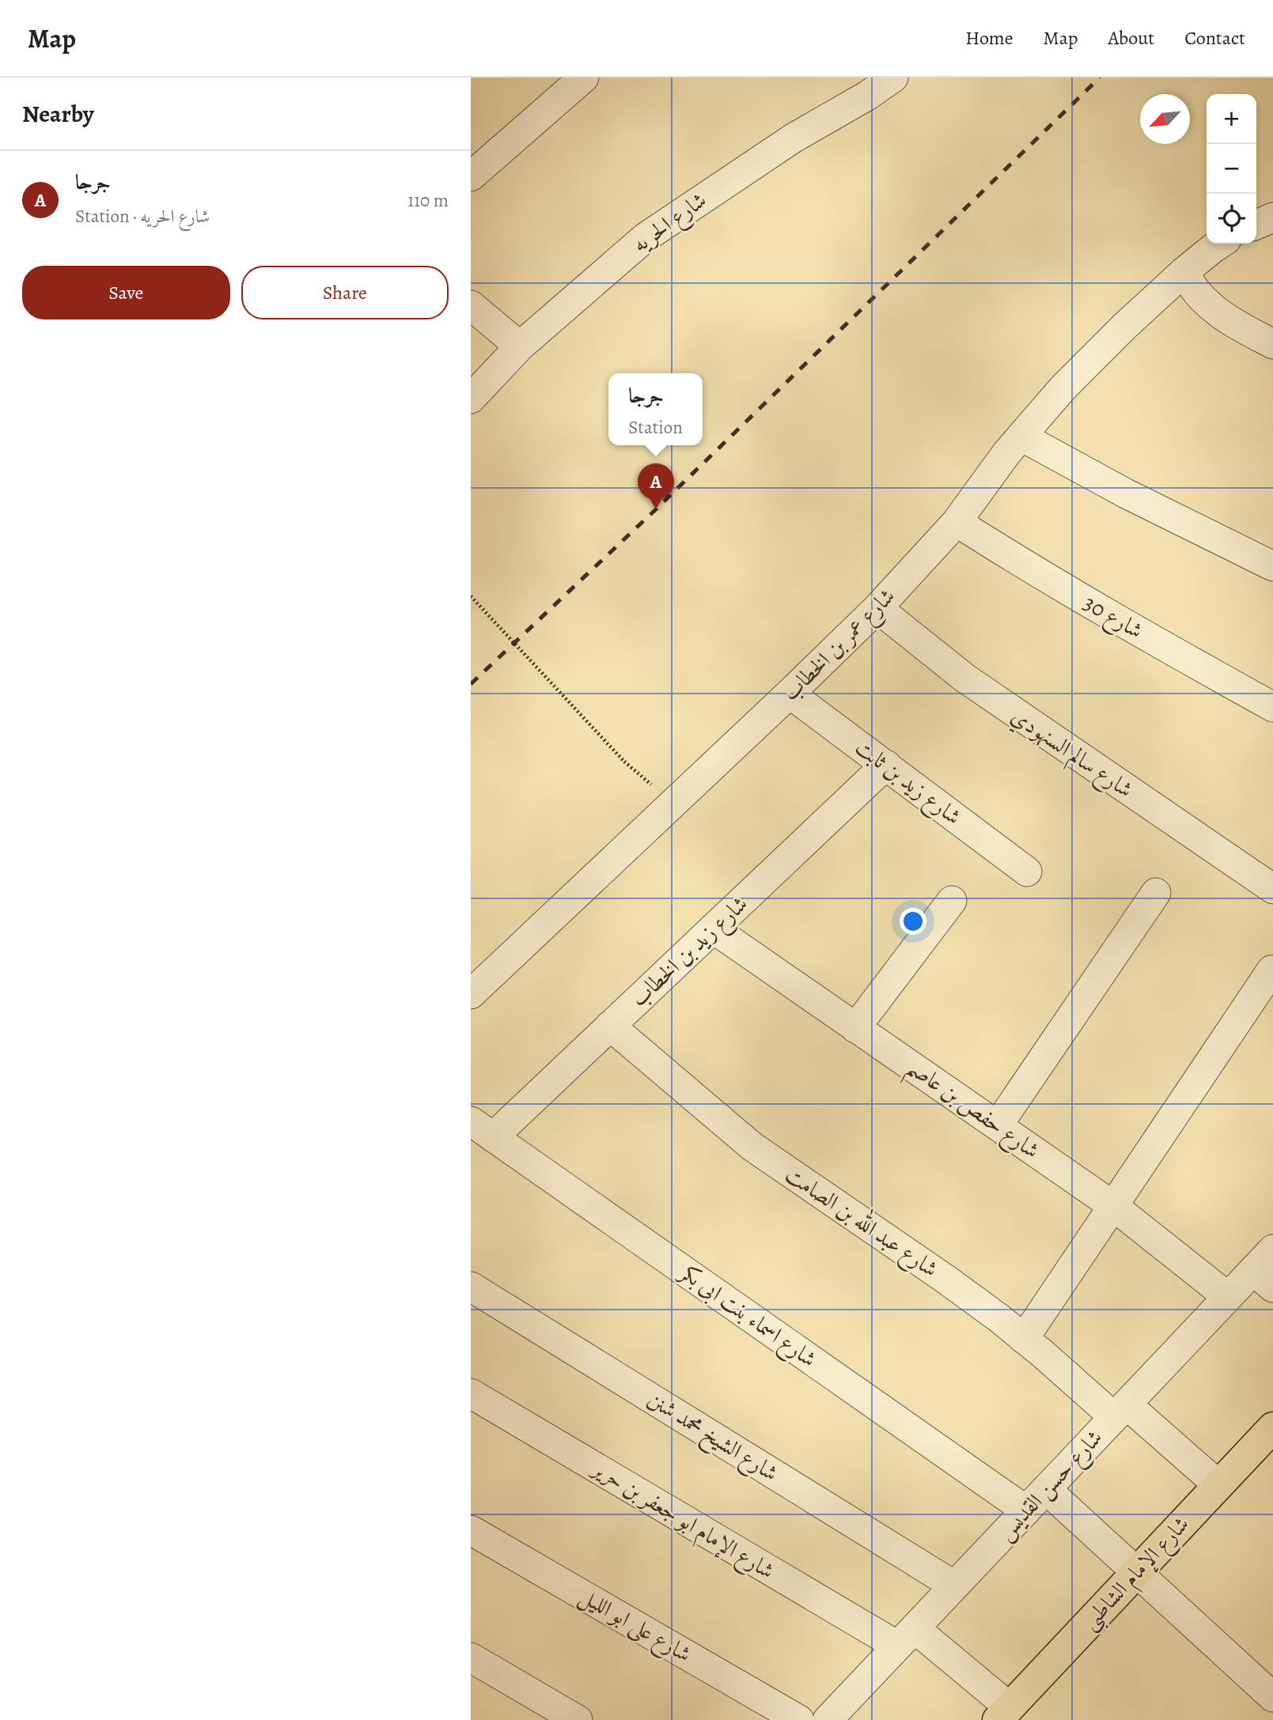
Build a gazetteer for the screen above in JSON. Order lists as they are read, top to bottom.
{
  "streets": {
    "main road": ["شارع الإمام الشاطبى"],
    "street": [
      "شارع الحريه",
      "شارع 30",
      "شارع عمر بن الخطاب",
      "شارع سالم السنهودي",
      "شارع زيد بن ثابت",
      "شارع زيد بن الخطاب",
      "شارع حفص بن عاصم",
      "شارع عبد الله بن الصامت",
      "شارع اسماء بنت ابى بكر",
      "شارع الشيخ محمد شنن",
      "شارع حسن القديس",
      "شارع الإمام ابو جعفر بن حرير",
      "شارع على ابو الليل"
    ]
  },
  "crossings": [
    ["شارع 30", "شارع عمر بن الخطاب"],
    ["شارع عمر بن الخطاب", "شارع سالم السنهودي"],
    ["شارع عمر بن الخطاب", "شارع زيد بن ثابت"],
    ["شارع زيد بن ثابت", "شارع زيد بن الخطاب"],
    ["شارع زيد بن الخطاب", "شارع حفص بن عاصم"],
    ["شارع زيد بن الخطاب", "شارع عبد الله بن الصامت"],
    ["شارع زيد بن الخطاب", "شارع اسماء بنت ابى بكر"],
    ["شارع حفص بن عاصم", "شارع حسن القديس"],
    ["شارع عبد الله بن الصامت", "شارع حسن القديس"],
    ["شارع عبد الله بن الصامت", "شارع الإمام الشاطبى"],
    ["شارع اسماء بنت ابى بكر", "شارع حسن القديس"],
    ["شارع الشيخ محمد شنن", "شارع حسن القديس"],
    ["شارع حسن القديس", "شارع الإمام ابو جعفر بن حرير"],
    ["شارع الإمام ابو جعفر بن حرير", "شارع الإمام الشاطبى"]
  ],
  "north": "bottom left",
  "page": {
    "header": "Map",
    "nav": [
      "Home",
      "Map",
      "About",
      "Contact"
    ],
    "heading": "Nearby",
    "map_buttons": ["+", "−"],
    "list": [
      {
        "mark": "A",
        "name": "جرجا",
        "note": "Station · شارع الحريه",
        "value": "110 m"
      }
    ],
    "buttons": ["Save", "Share"],
    "popup": ["جرجا", "Station"],
    "pins": "A"
  }
}
